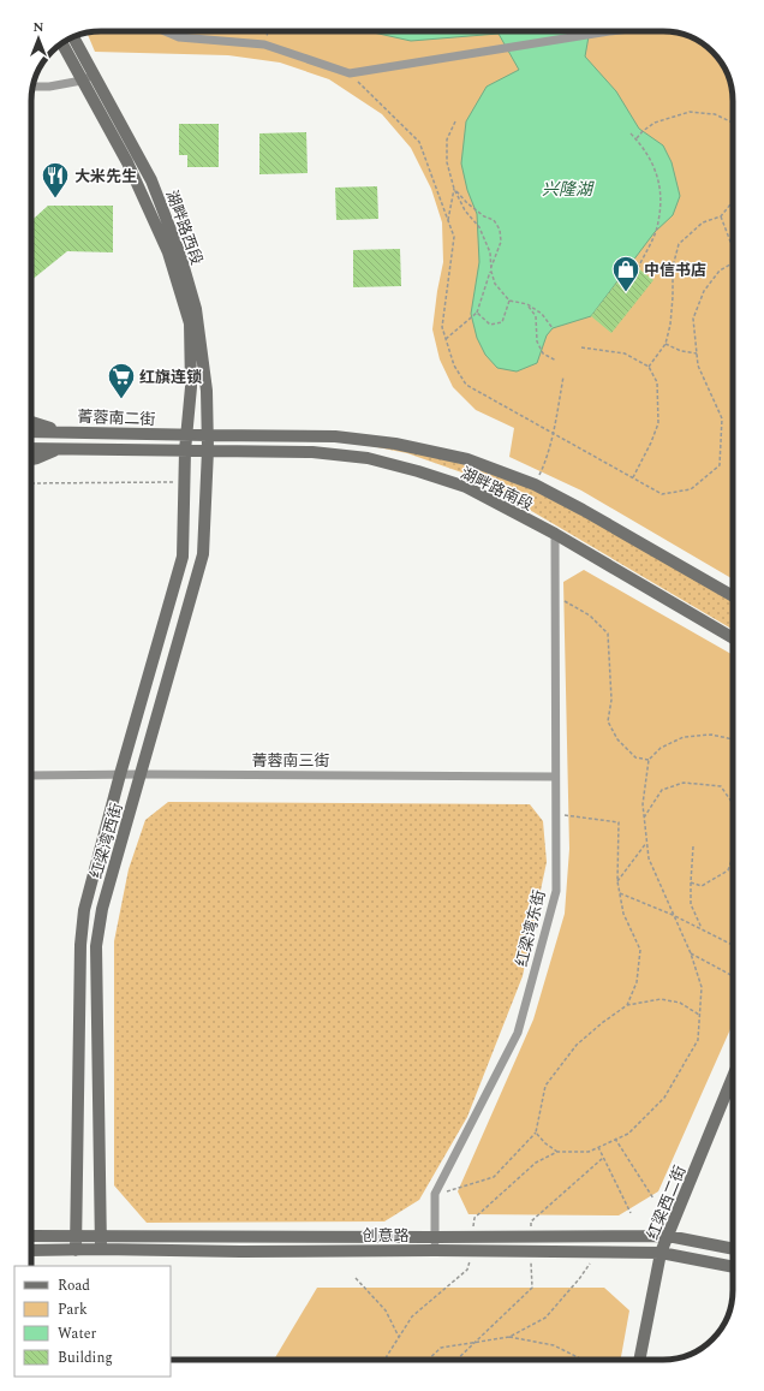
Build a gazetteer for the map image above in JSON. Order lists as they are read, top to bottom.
{
  "streets": {
    "street": [
      "湖畔路西段",
      "菁蓉南二街",
      "湖畔路南段",
      "菁蓉南三街",
      "红梁湾西街",
      "红梁湾东街",
      "红梁西二街",
      "创意路"
    ]
  },
  "crossings": [
    ["湖畔路西段", "菁蓉南二街"],
    ["湖畔路西段", "湖畔路南段"],
    ["湖畔路西段", "红梁湾西街"],
    ["菁蓉南二街", "湖畔路南段"],
    ["菁蓉南二街", "红梁湾西街"],
    ["湖畔路南段", "红梁湾西街"],
    ["湖畔路南段", "红梁湾东街"],
    ["菁蓉南三街", "红梁湾西街"],
    ["菁蓉南三街", "红梁湾东街"],
    ["红梁湾西街", "创意路"],
    ["红梁湾东街", "创意路"],
    ["红梁西二街", "创意路"]
  ],
  "water": ["兴隆湖"],
  "places": {
    "restaurant": ["大米先生"],
    "shop": ["中信书店"],
    "supermarket": ["红旗连锁"]
  },
  "legend": [
    "Road",
    "Park",
    "Water",
    "Building"
  ],
  "north": "top"
}
